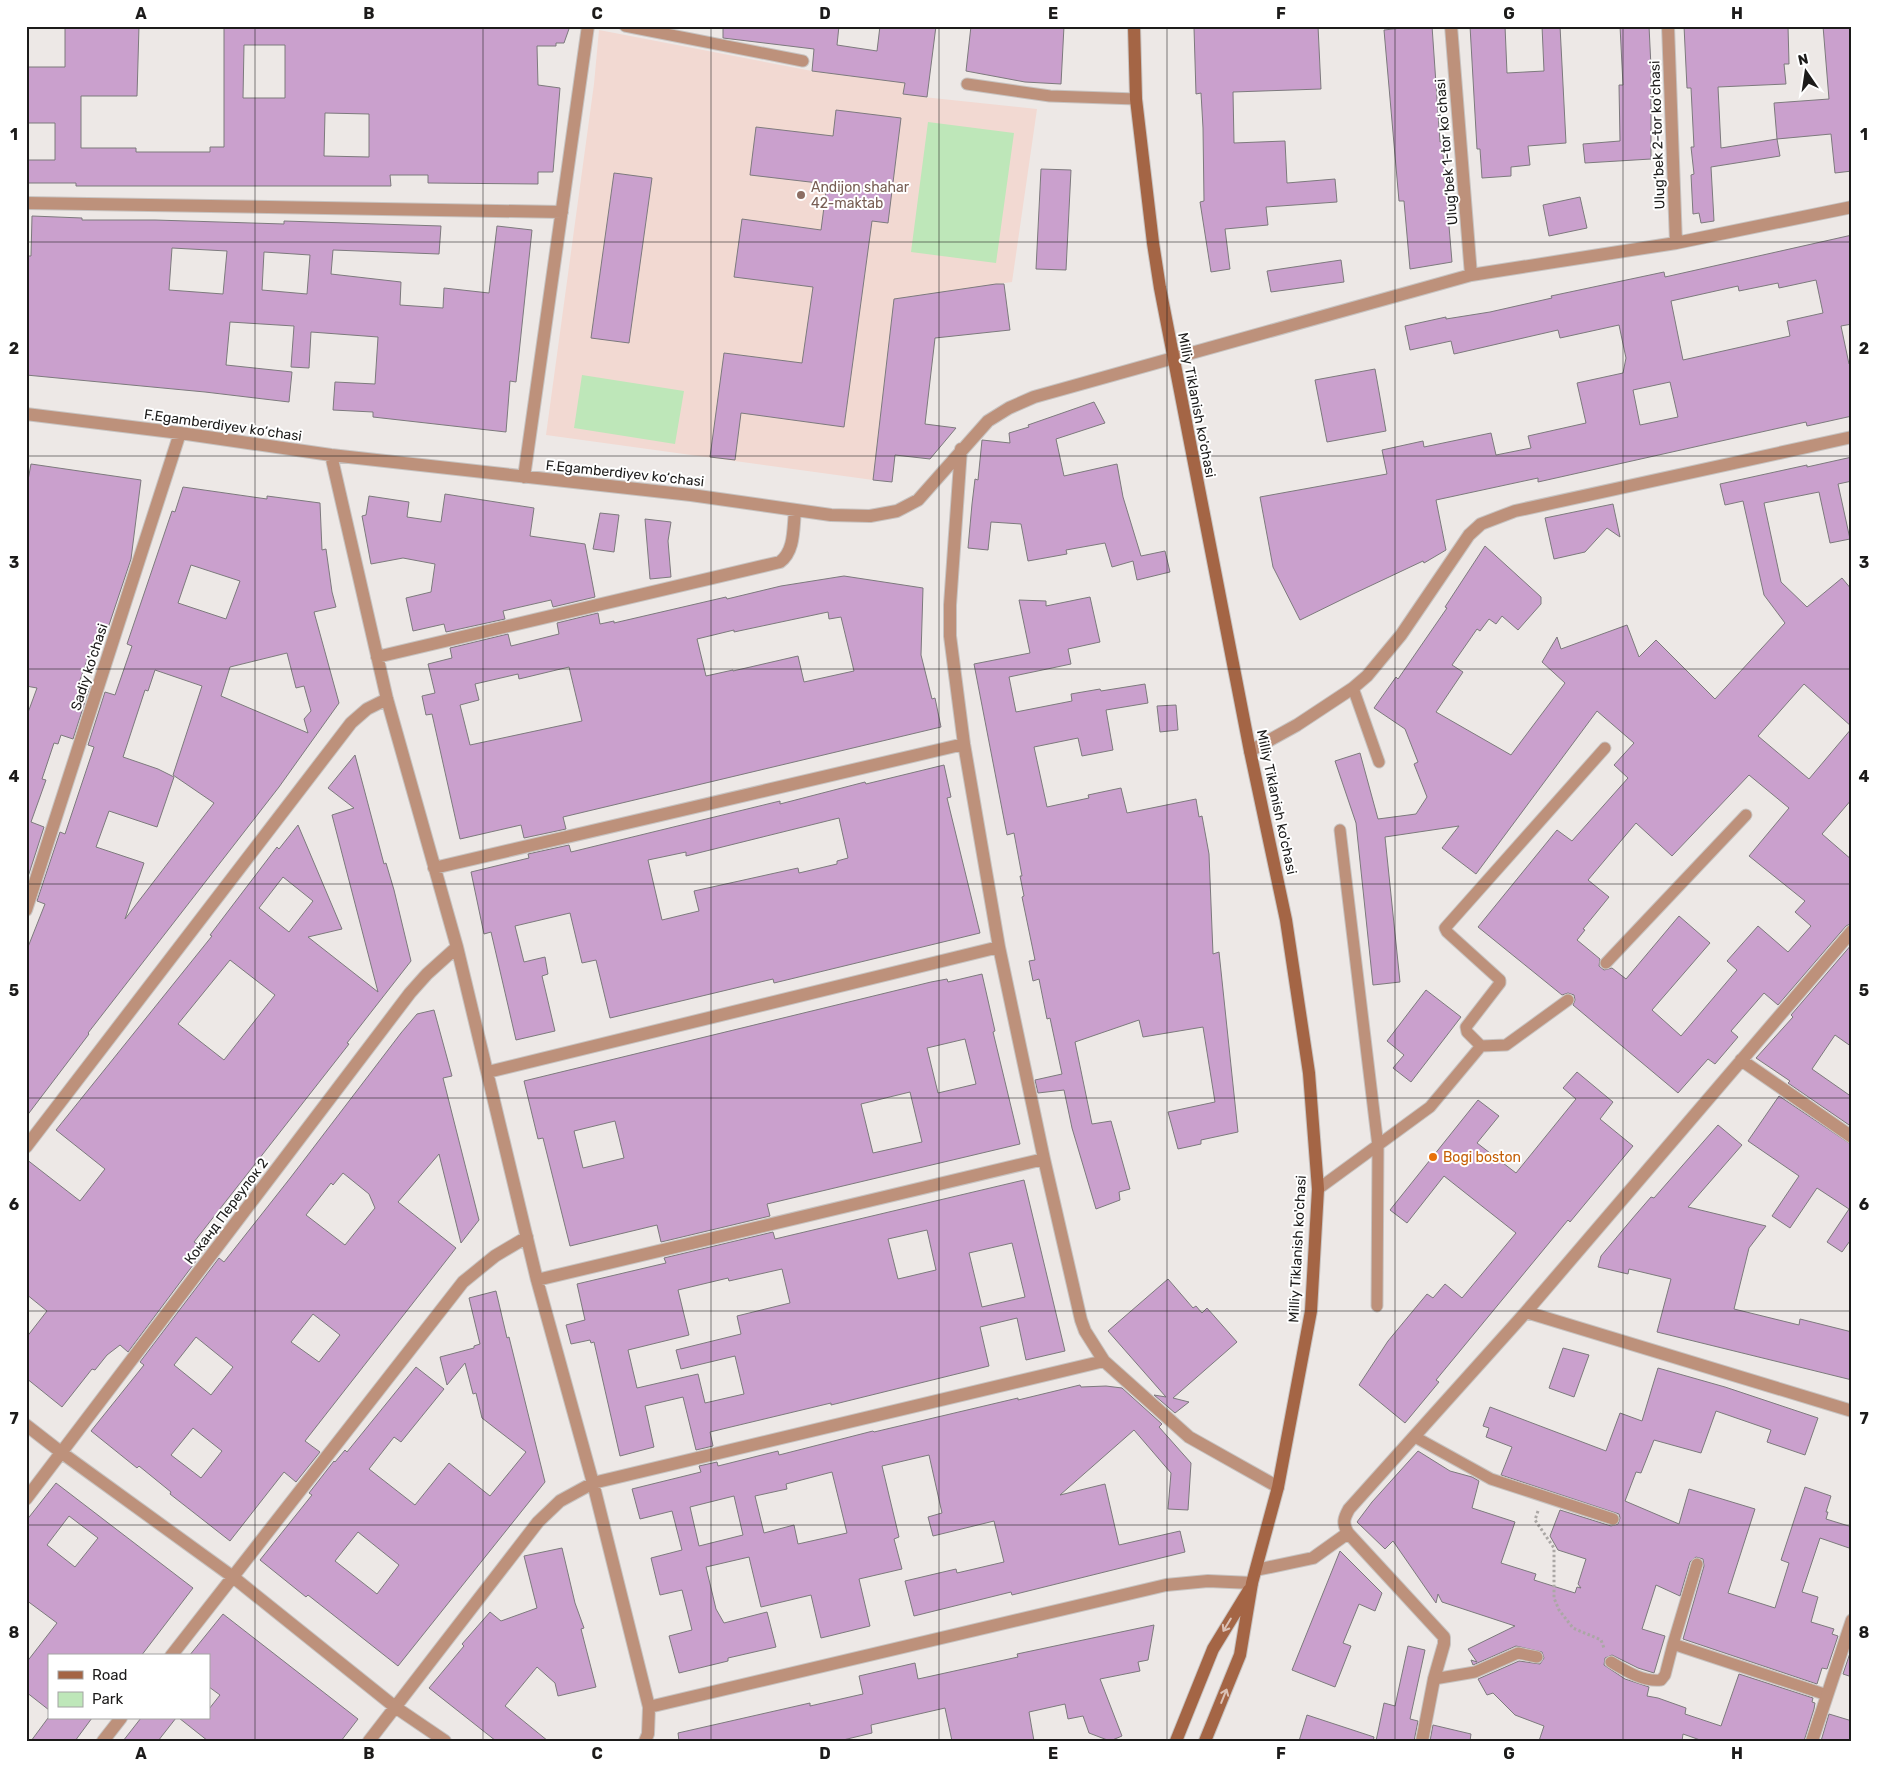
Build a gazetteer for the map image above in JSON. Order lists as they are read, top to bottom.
{
  "streets": {
    "main road": ["Milliy Tiklanish ko'chasi"],
    "street": [
      "Ulug‘bek 2-tor koʻchasi",
      "Ulug‘bek 1-tor koʻchasi",
      "F.Egamberdiyev kо‘chasi",
      "Sadiy ko'chasi",
      "Коканд Πереулок 2"
    ]
  },
  "crossings": [
    ["Ulug‘bek 2-tor koʻchasi", "F.Egamberdiyev kо‘chasi"],
    ["Ulug‘bek 1-tor koʻchasi", "F.Egamberdiyev kо‘chasi"],
    ["Milliy Tiklanish ko'chasi", "F.Egamberdiyev kо‘chasi"],
    ["F.Egamberdiyev kо‘chasi", "Sadiy ko'chasi"]
  ],
  "places": ["Andijon shahar 42-maktab", "Bogi boston"],
  "legend": ["Road", "Park"],
  "north": "top",
  "grid": {
    "columns": [
      "A",
      "B",
      "C",
      "D",
      "E",
      "F",
      "G",
      "H"
    ],
    "rows": [
      "1",
      "2",
      "3",
      "4",
      "5",
      "6",
      "7",
      "8"
    ]
  }
}
